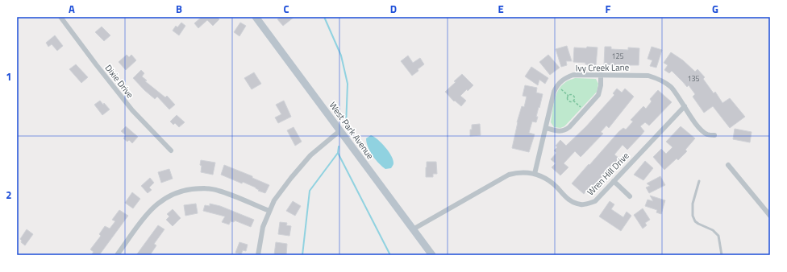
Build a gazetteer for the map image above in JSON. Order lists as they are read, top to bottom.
{
  "streets": {
    "main road": ["West Park Avenue"],
    "street": ["Ivy Creek Lane", "Dixie Drive", "Wren Hill Drive"]
  },
  "crossings": [
    ["Ivy Creek Lane", "Wren Hill Drive"],
    ["West Park Avenue", "Wren Hill Drive"]
  ],
  "house_numbers": ["125", "135"],
  "grid": {
    "columns": [
      "A",
      "B",
      "C",
      "D",
      "E",
      "F",
      "G"
    ],
    "rows": ["1", "2"]
  }
}
